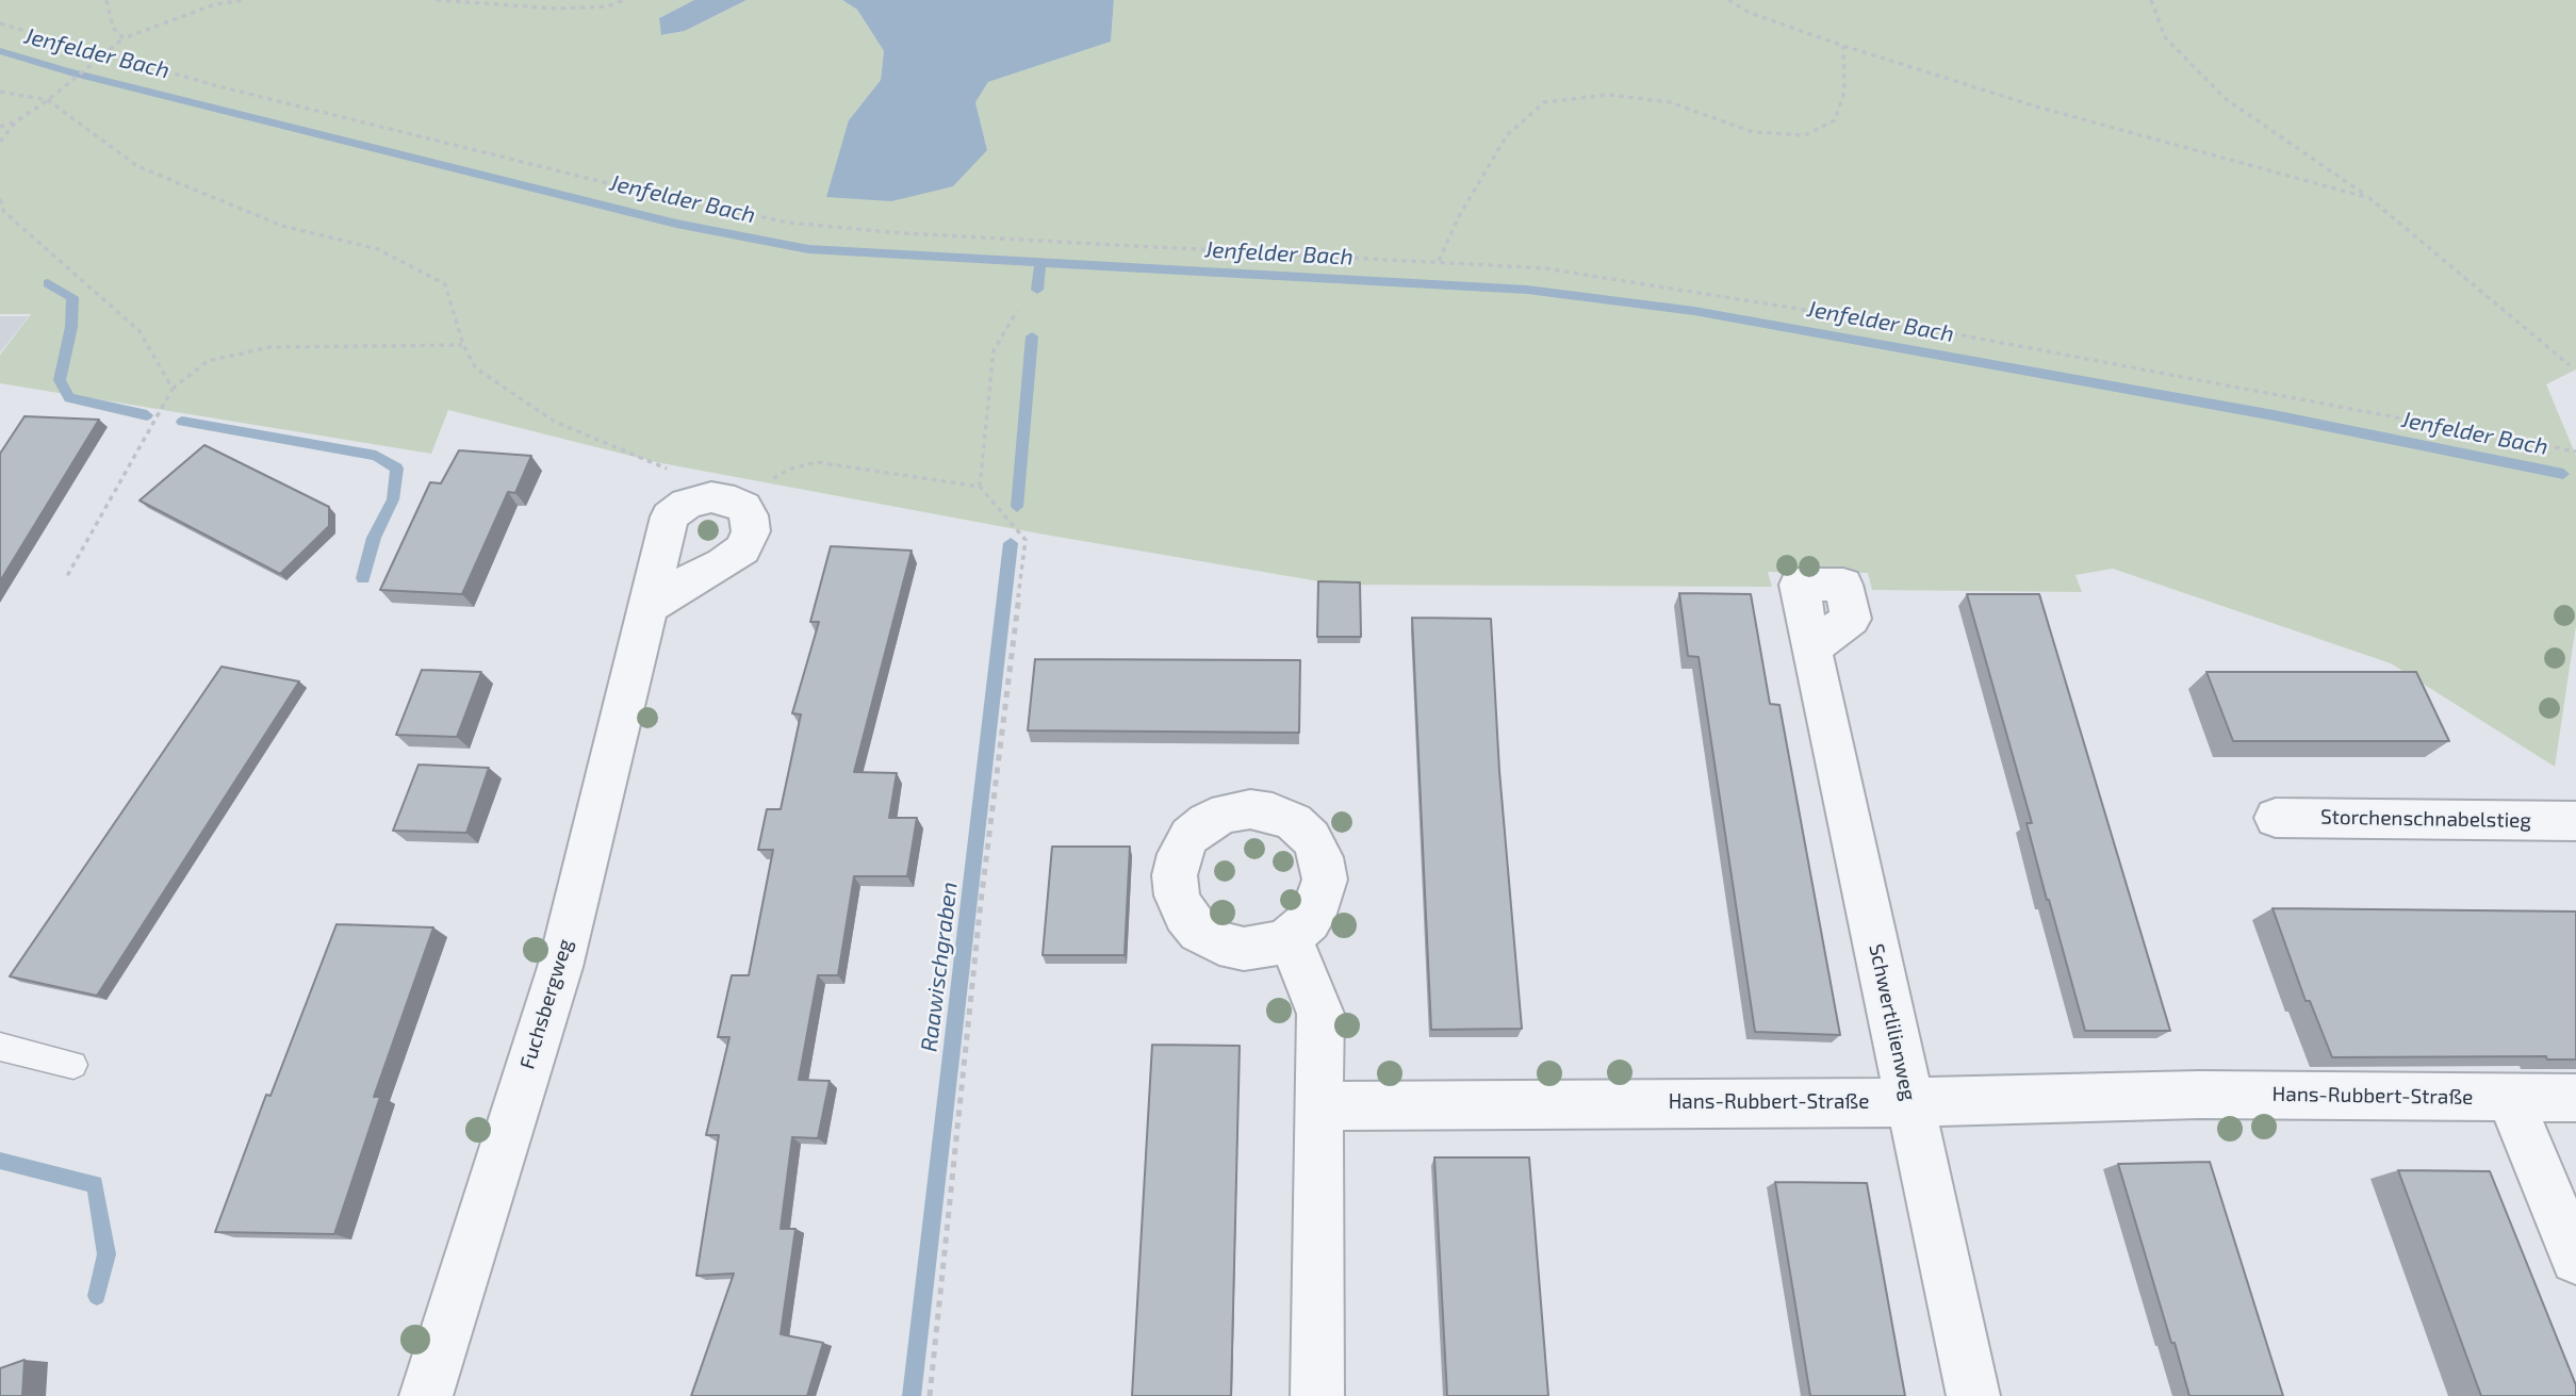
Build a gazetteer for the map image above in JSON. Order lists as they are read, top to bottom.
{
  "streets": {
    "street": [
      "Storchenschnabelstieg",
      "Fuchsbergweg",
      "Schwertlilienweg",
      "Hans-Rubbert-Straße"
    ]
  },
  "crossings": [
    ["Schwertlilienweg", "Hans-Rubbert-Straße"]
  ],
  "water": ["Jenfelder Bach", "Raawischgraben"]
}
